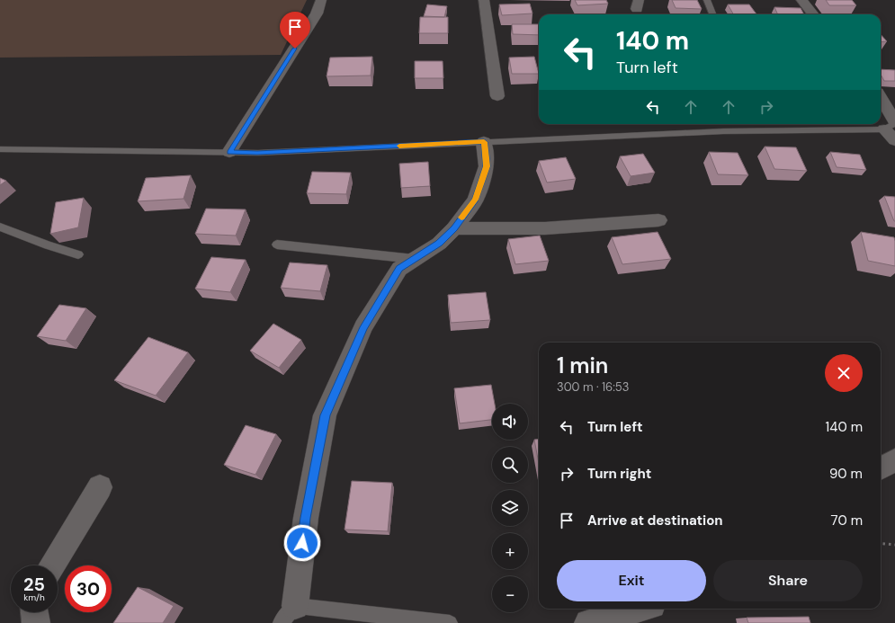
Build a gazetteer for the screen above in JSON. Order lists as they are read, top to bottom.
{
  "page": {
    "turn": ["140 m", "Turn left"],
    "heading": ["1 min", "300 m · 16:53"],
    "map_buttons": ["+", "−"],
    "list": [
      {
        "name": "Turn left",
        "value": "140 m"
      },
      {
        "name": "Turn right",
        "value": "90 m"
      },
      {
        "name": "Arrive at destination",
        "value": "70 m"
      }
    ],
    "buttons": ["Exit", "Share"],
    "speed": "25 km/h",
    "limit": "30"
  }
}
